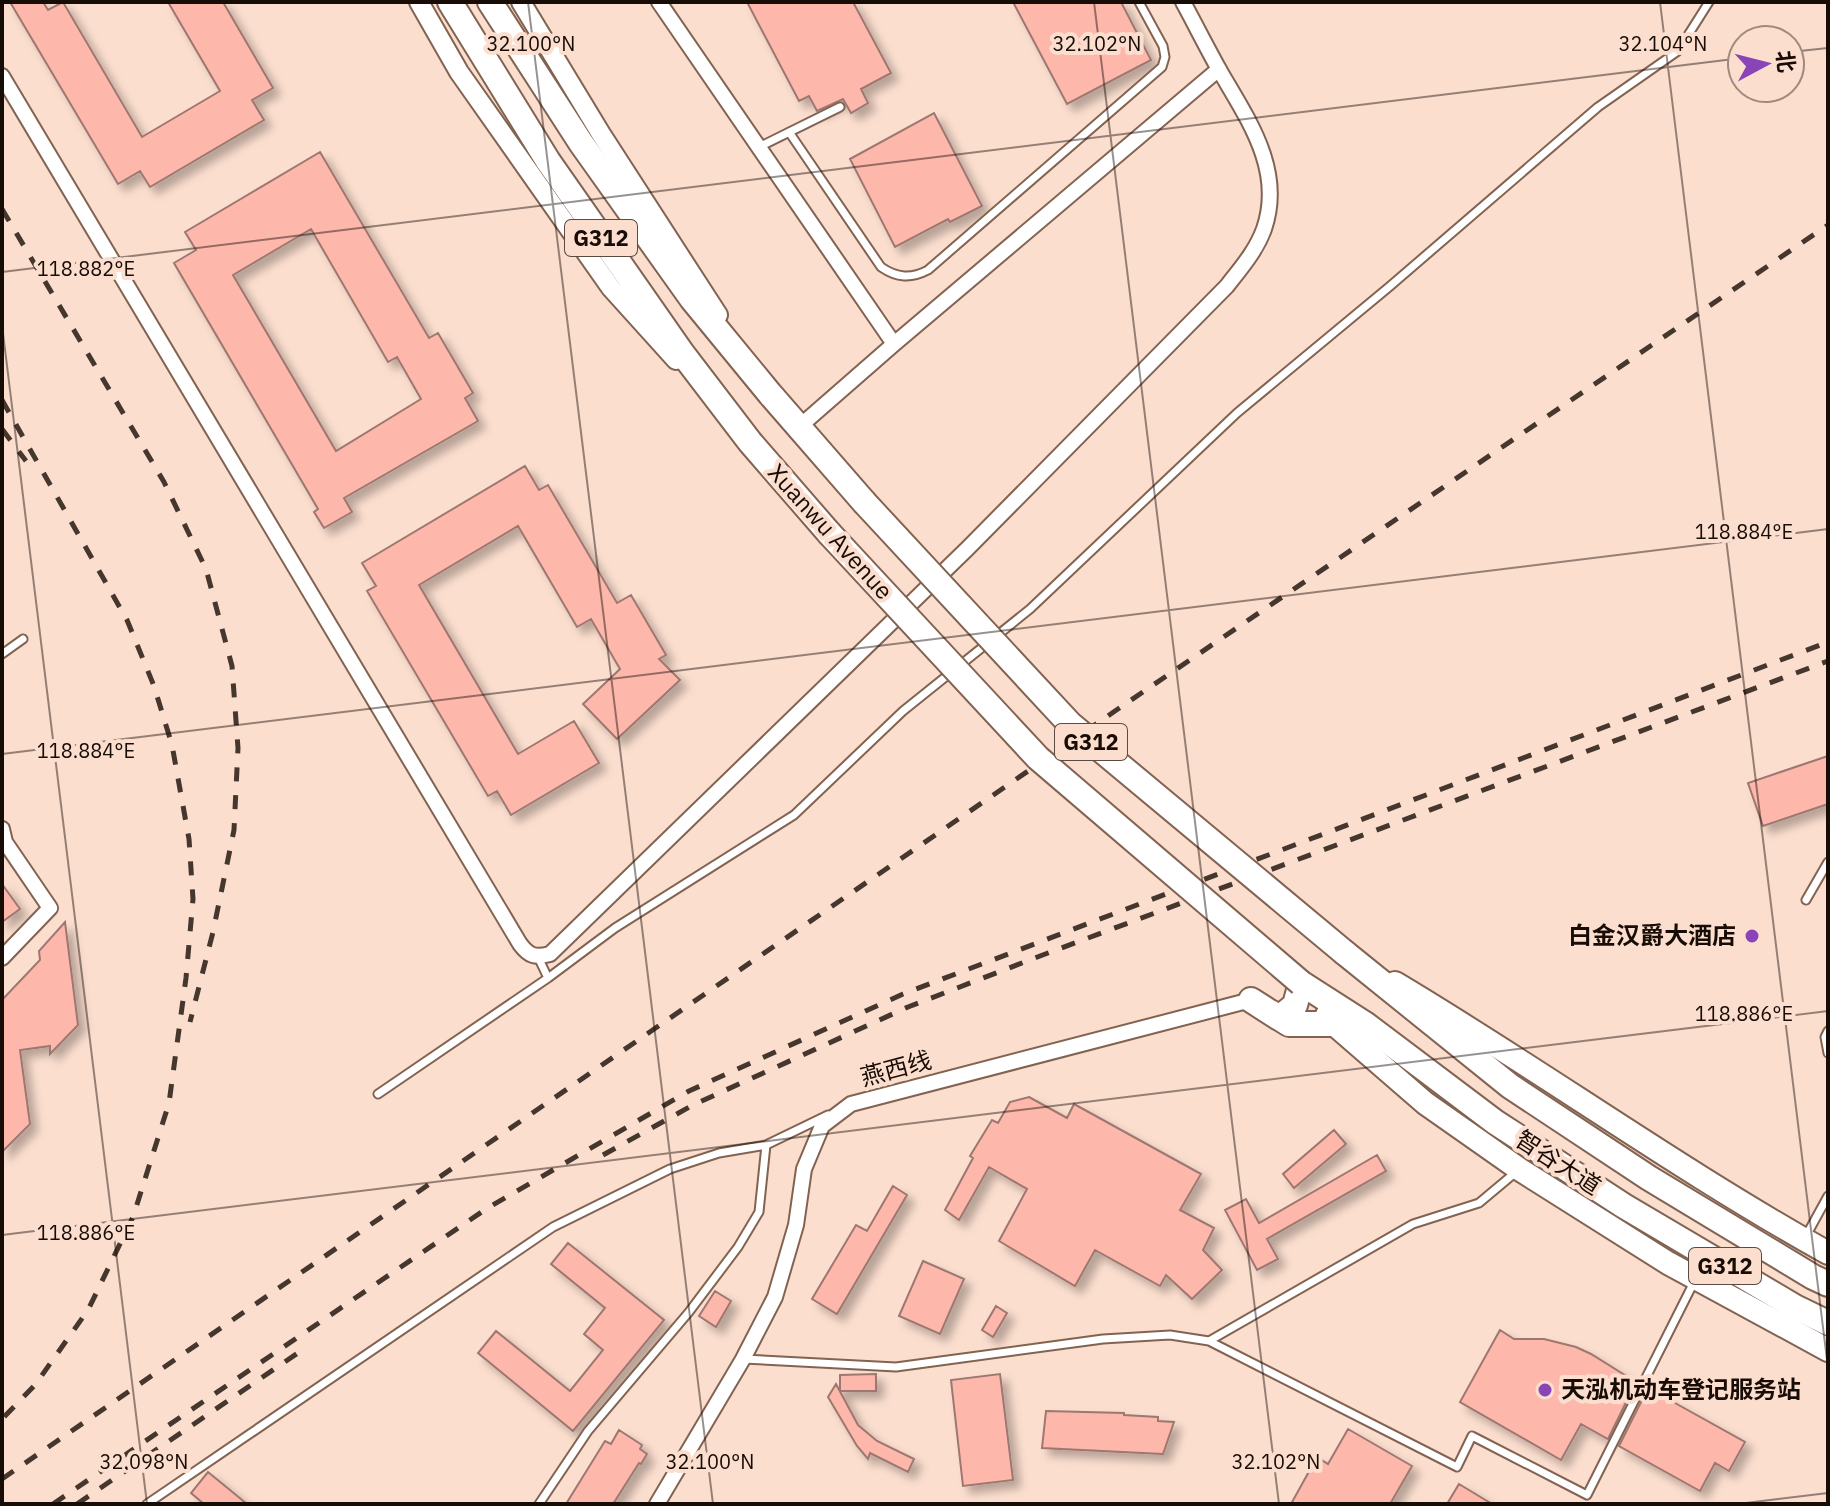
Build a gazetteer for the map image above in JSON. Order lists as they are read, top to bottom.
{
  "streets": {
    "highway": ["G312", "Xuanwu Avenue", "智谷大道"],
    "street": ["燕西线"]
  },
  "crossings": [
    ["Xuanwu Avenue", "智谷大道"]
  ],
  "places": ["白金汉爵大酒店", "天泓机动车登记服务站"],
  "north": "right",
  "coordinates": [
    "32.100°N",
    "32.102°N",
    "32.104°N",
    "118.882°E",
    "118.884°E",
    "118.886°E",
    "32.098°N"
  ]
}
